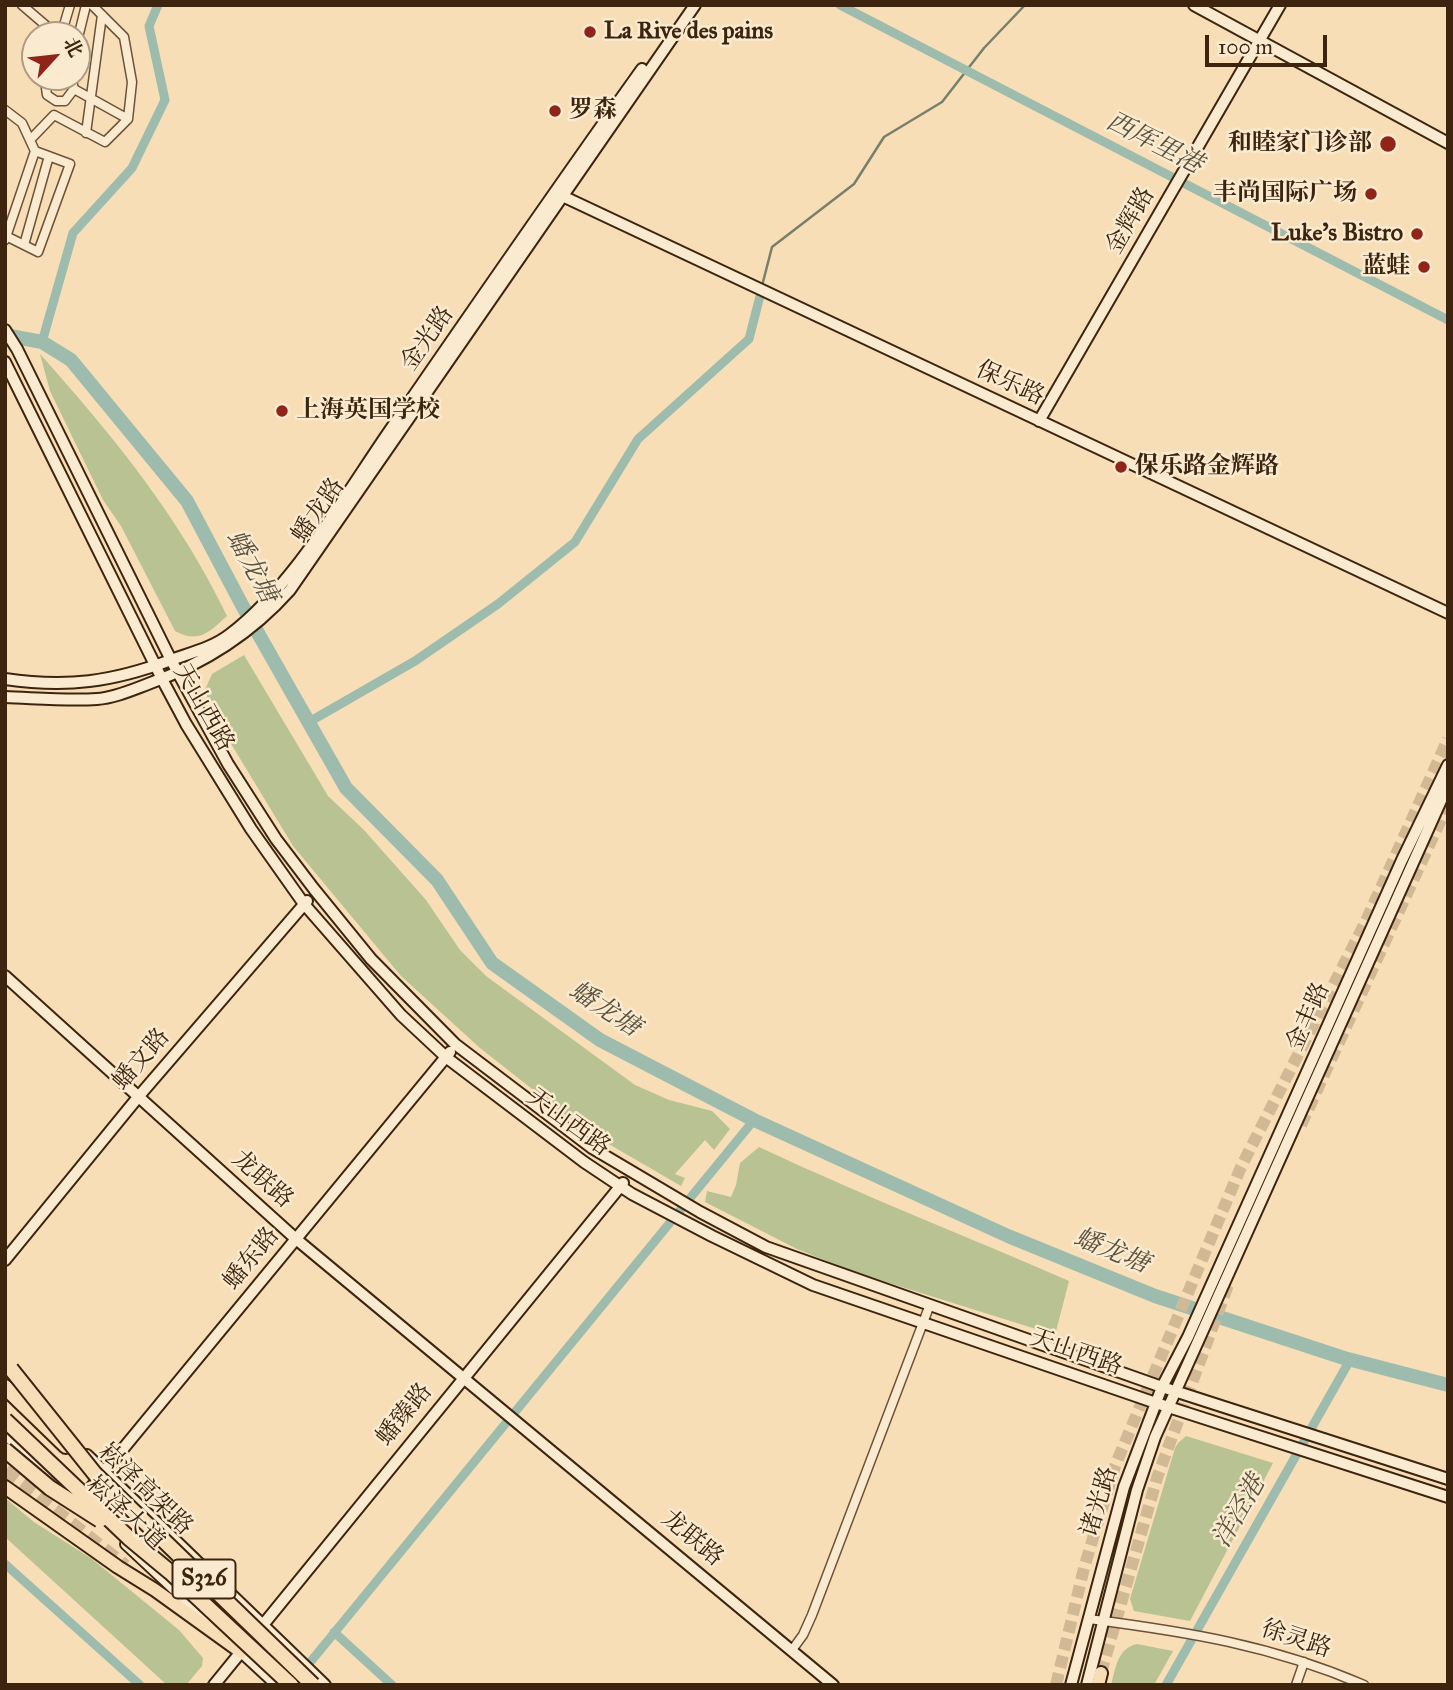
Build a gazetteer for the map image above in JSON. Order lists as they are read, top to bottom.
{
  "streets": {
    "highway": ["崧泽高架路", "S326"],
    "main road": [
      "金辉路",
      "保乐路",
      "蟠龙路",
      "天山西路",
      "金丰路",
      "蟠文路",
      "龙联路",
      "蟠东路",
      "蟠臻路",
      "诸光路",
      "崧泽大道"
    ],
    "street": ["徐灵路"]
  },
  "crossings": [
    ["金辉路", "保乐路"],
    ["保乐路", "蟠龙路"],
    ["蟠龙路", "天山西路"],
    ["天山西路", "蟠文路"],
    ["天山西路", "蟠东路"],
    ["天山西路", "蟠臻路"],
    ["天山西路", "诸光路"],
    ["金丰路", "诸光路"],
    ["蟠文路", "龙联路"],
    ["龙联路", "蟠东路"],
    ["龙联路", "蟠臻路"],
    ["蟠东路", "崧泽高架路"],
    ["蟠东路", "崧泽大道"],
    ["蟠臻路", "崧泽大道"],
    ["崧泽高架路", "崧泽大道"],
    ["诸光路", "徐灵路"]
  ],
  "water": ["西厍里港", "蟠龙塘", "洋泾港"],
  "places": [
    "La Rive des pains",
    "罗森",
    "和睦家门诊部",
    "丰尚国际广场",
    "Luke's Bistro",
    "蓝蛙",
    "上海英国学校",
    "保乐路金辉路"
  ],
  "scale_bar": "100 m",
  "north": "top right"
}
